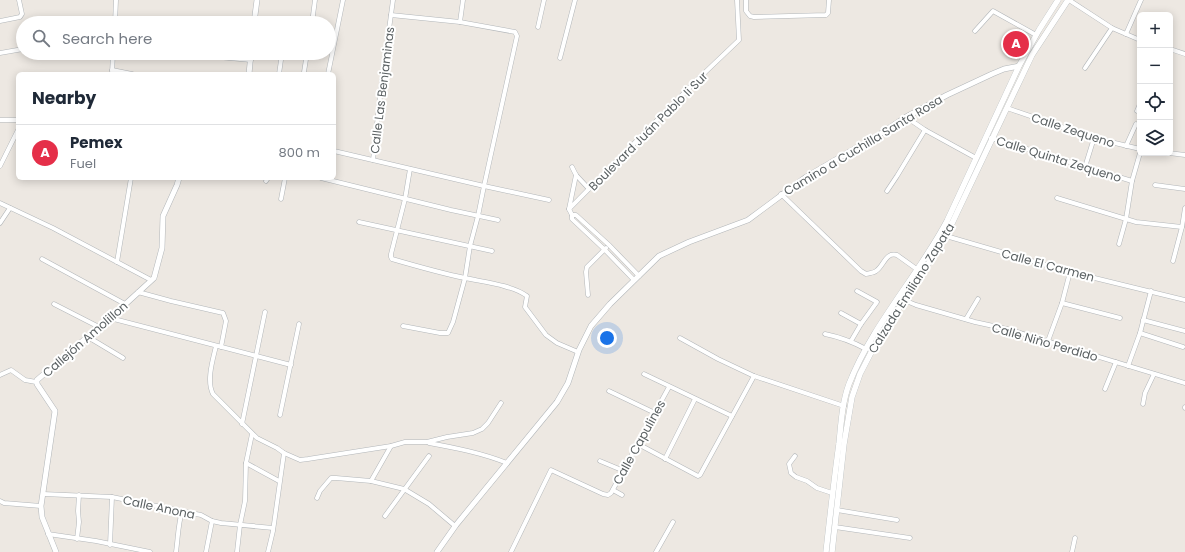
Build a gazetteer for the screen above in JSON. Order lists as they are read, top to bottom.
{
  "streets": {
    "main road": ["Calzada Emiliano Zapata"],
    "street": [
      "Calle Las Benjaminas",
      "Calle Zequeno",
      "Boulevard Juán Pablo Ii Sur",
      "Camino a Cuchilla Santa Rosa",
      "Calle Quinta Zequeno",
      "Calle El Carmen",
      "Callejón Amolillon",
      "Calle Niño Perdido",
      "Calle Capulines",
      "Calle Anona"
    ]
  },
  "crossings": [
    ["Calle Zequeno", "Calzada Emiliano Zapata"],
    ["Camino a Cuchilla Santa Rosa", "Calzada Emiliano Zapata"],
    ["Calle Quinta Zequeno", "Calzada Emiliano Zapata"],
    ["Calle El Carmen", "Calzada Emiliano Zapata"],
    ["Calzada Emiliano Zapata", "Calle Niño Perdido"],
    ["Callejón Amolillon", "Calle Anona"]
  ],
  "page": {
    "map_buttons": ["+", "−"],
    "search": "Search here",
    "pins": "A",
    "heading": "Nearby",
    "list": [
      {
        "mark": "A",
        "name": "Pemex",
        "note": "Fuel",
        "value": "800 m"
      }
    ]
  }
}
